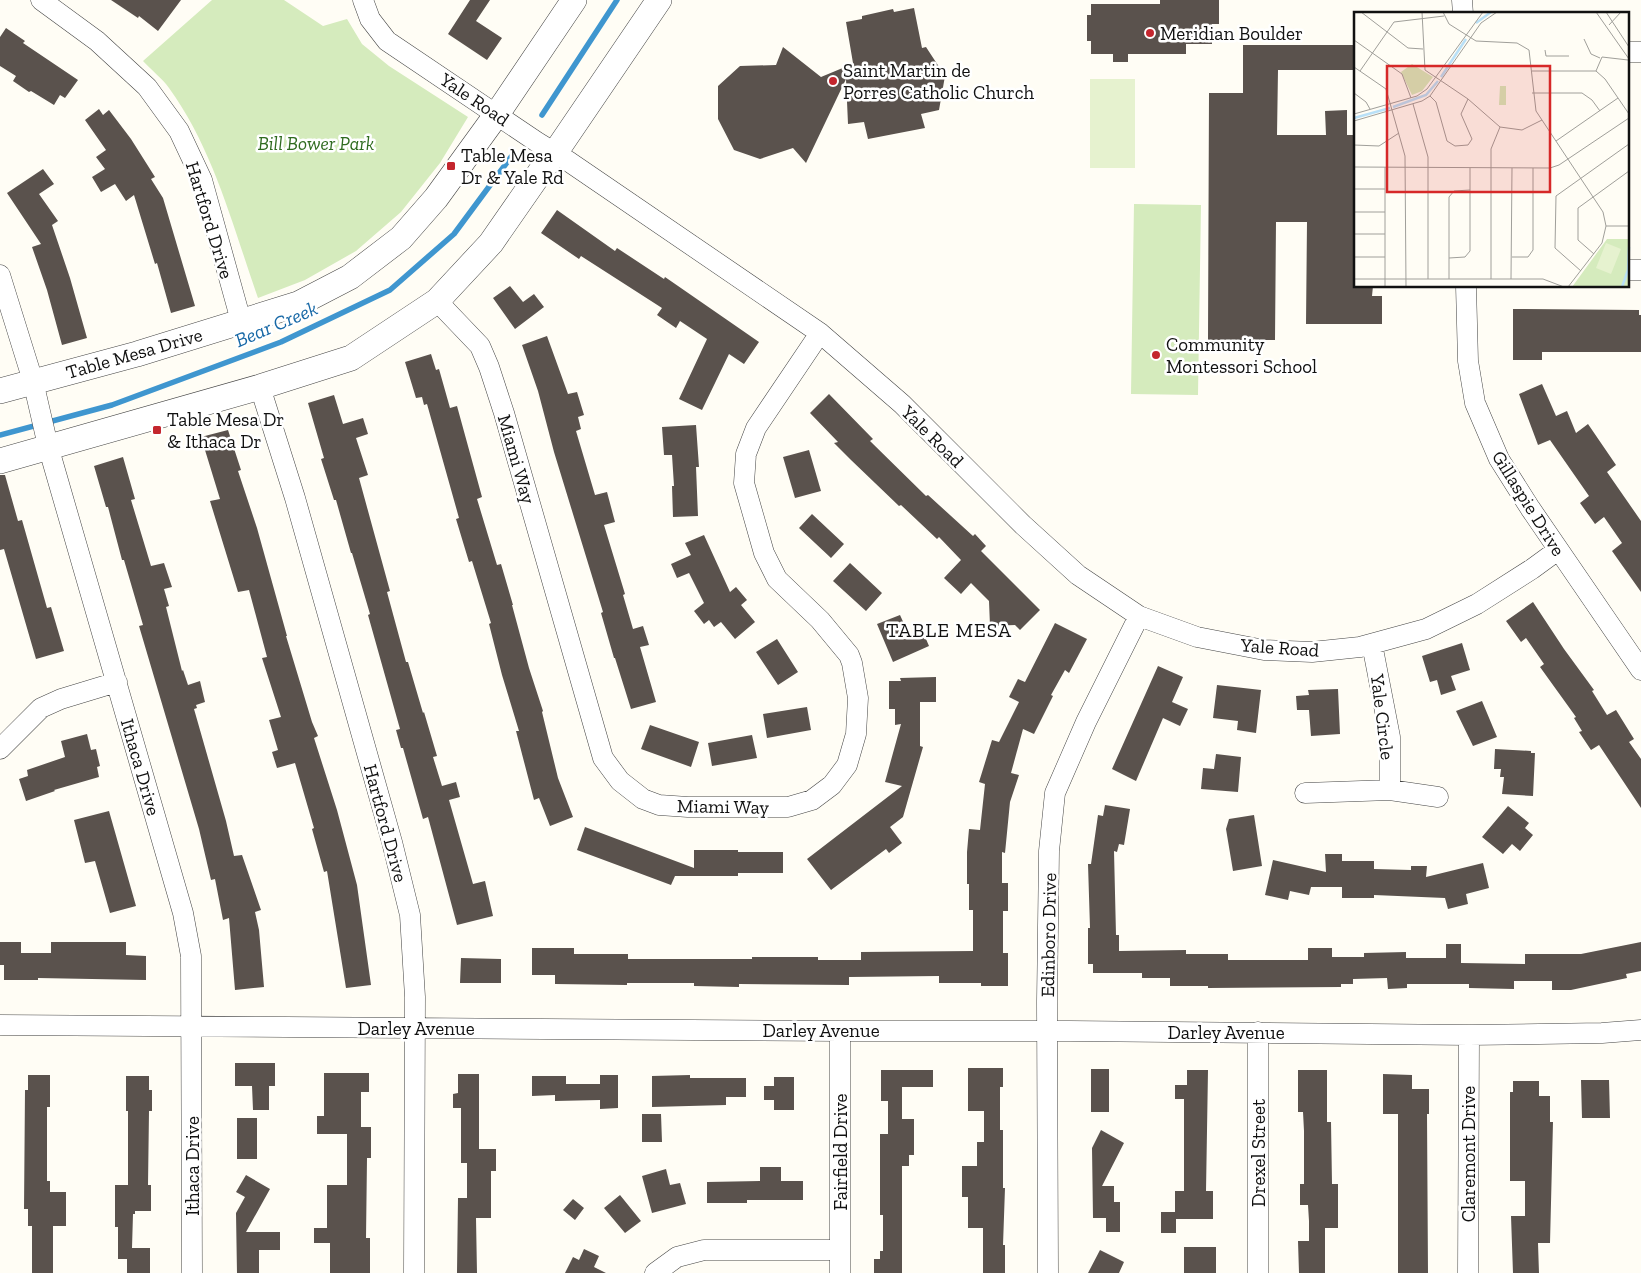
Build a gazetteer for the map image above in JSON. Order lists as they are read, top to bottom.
{
  "streets": {
    "street": [
      "Yale Road",
      "Hartford Drive",
      "Table Mesa Drive",
      "Miami Way",
      "Gillaspie Drive",
      "Yale Circle",
      "Ithaca Drive",
      "Edinboro Drive",
      "Darley Avenue",
      "Fairfield Drive",
      "Drexel Street",
      "Claremont Drive"
    ]
  },
  "crossings": [
    ["Yale Road", "Table Mesa Drive"],
    ["Yale Road", "Miami Way"],
    ["Yale Road", "Gillaspie Drive"],
    ["Yale Road", "Yale Circle"],
    ["Yale Road", "Edinboro Drive"],
    ["Hartford Drive", "Table Mesa Drive"],
    ["Hartford Drive", "Darley Avenue"],
    ["Table Mesa Drive", "Ithaca Drive"],
    ["Ithaca Drive", "Darley Avenue"],
    ["Edinboro Drive", "Darley Avenue"],
    ["Darley Avenue", "Fairfield Drive"],
    ["Darley Avenue", "Drexel Street"],
    ["Darley Avenue", "Claremont Drive"]
  ],
  "districts": ["TABLE MESA"],
  "water": ["Bear Creek"],
  "parks": ["Bill Bower Park"],
  "places": {
    "other": ["Meridian Boulder", "Saint Martin de Porres Catholic Church", "Community Montessori School"],
    "transit": ["Table Mesa Dr & Yale Rd", "Table Mesa Dr & Ithaca Dr"]
  }
}
